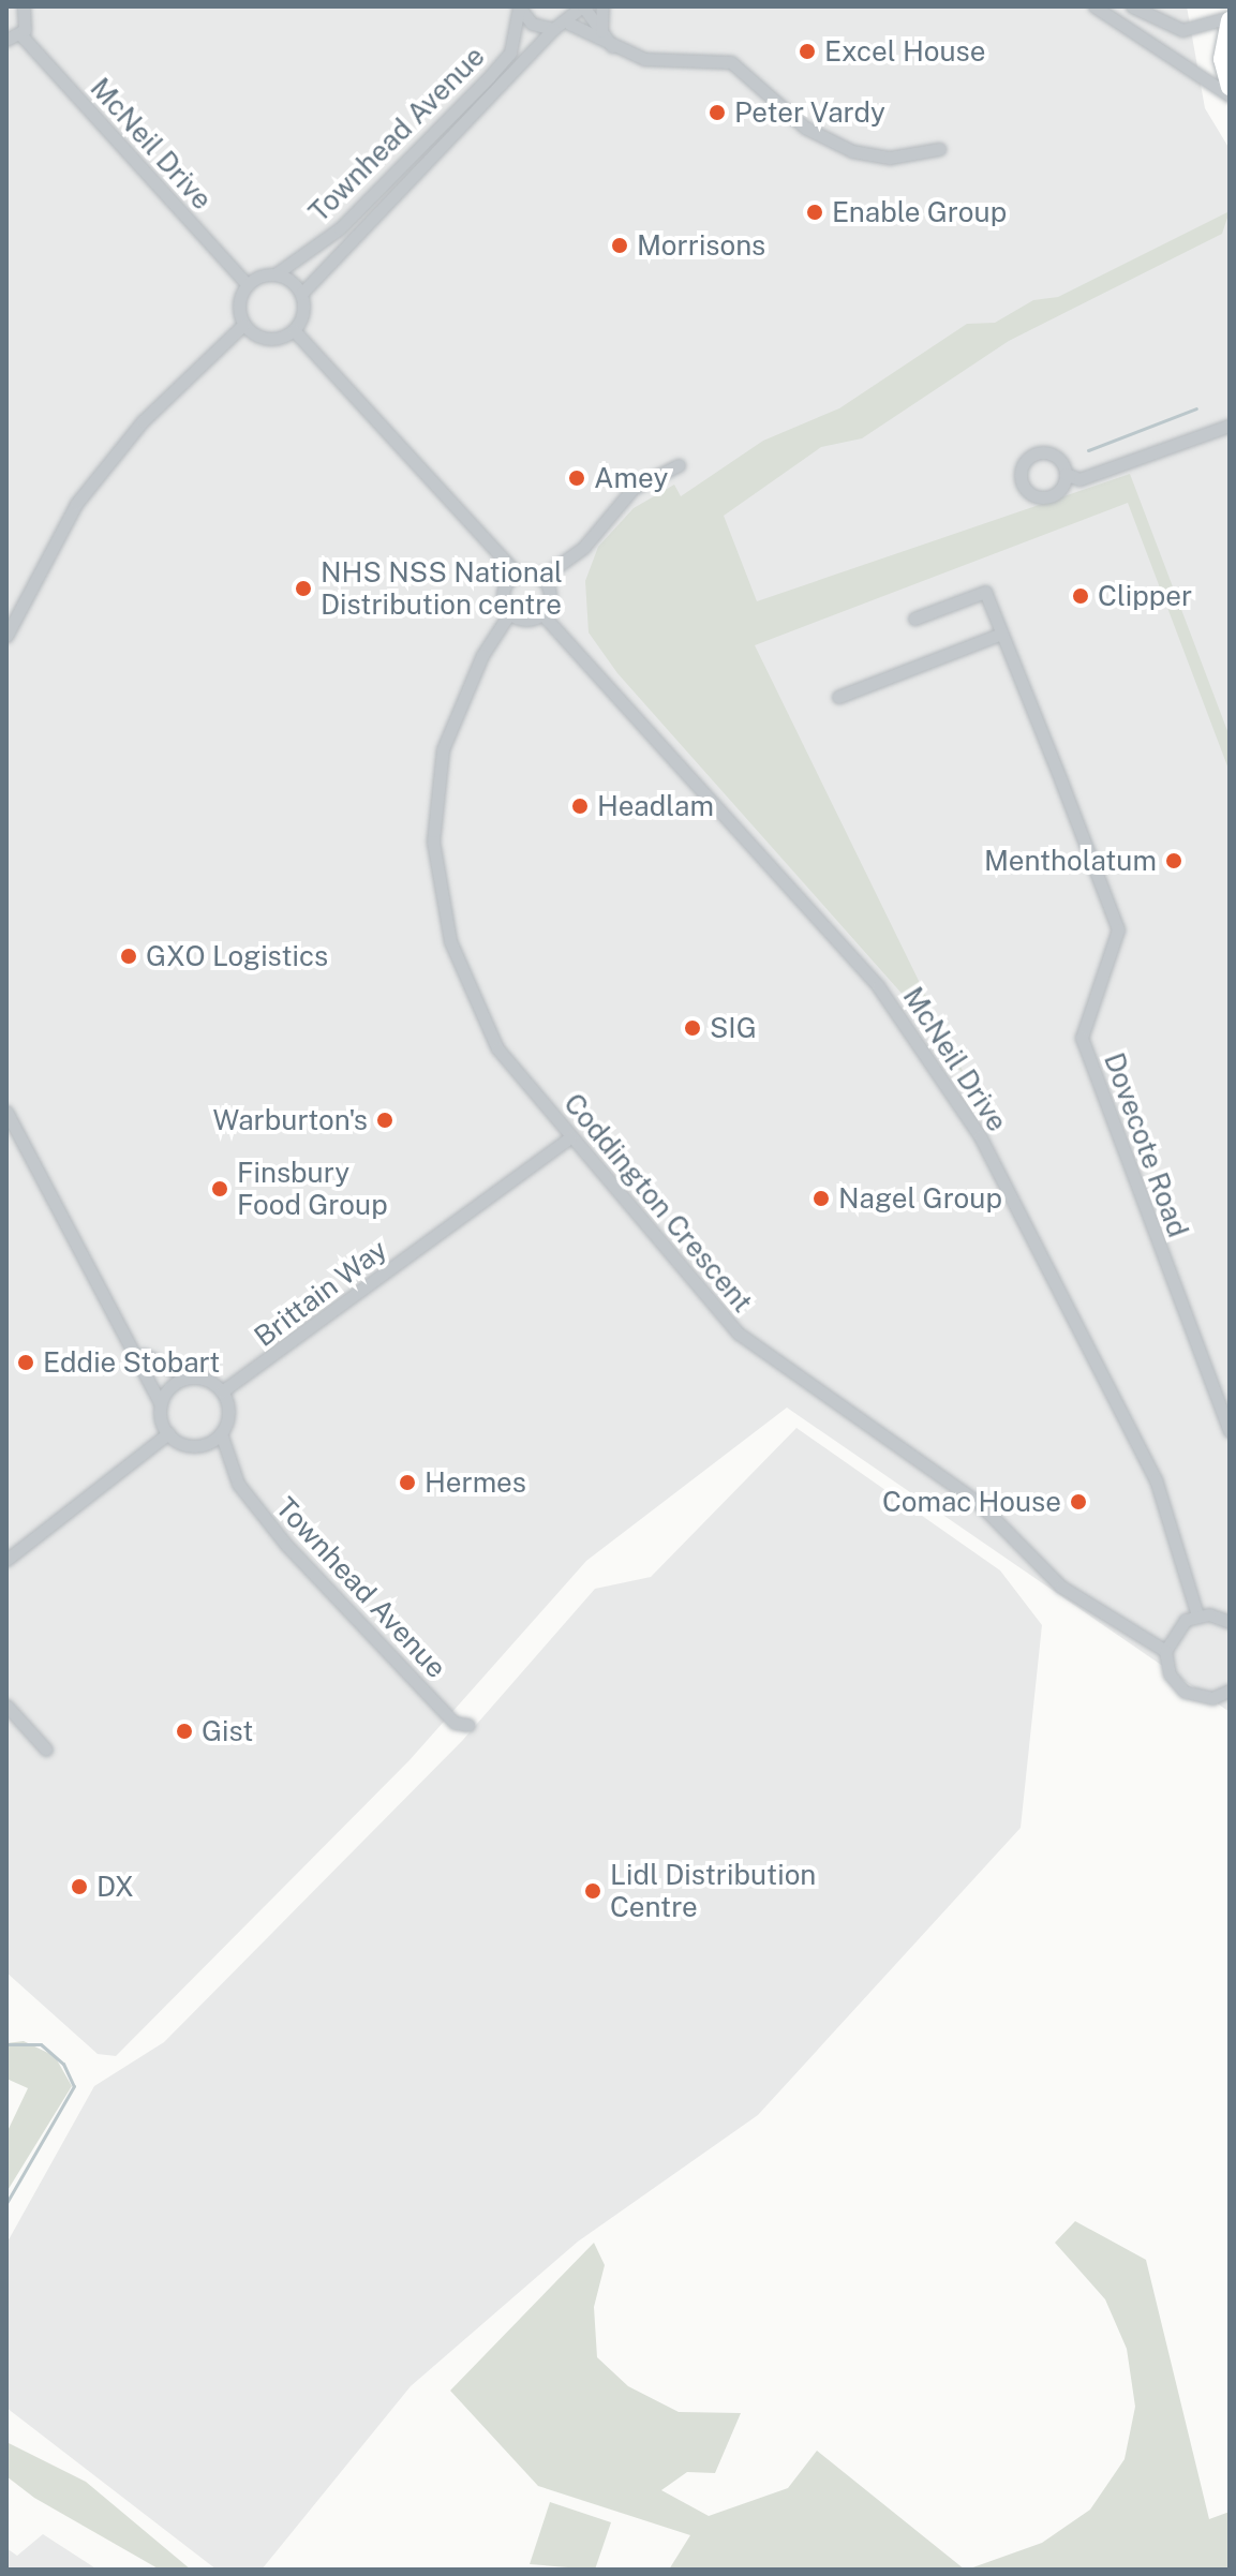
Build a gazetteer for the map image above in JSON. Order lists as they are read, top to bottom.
{
  "streets": {
    "street": [
      "Townhead Avenue",
      "McNeil Drive",
      "Dovecote Road",
      "Coddington Crescent",
      "Brittain Way"
    ]
  },
  "crossings": [
    ["Townhead Avenue", "McNeil Drive"],
    ["Townhead Avenue", "Brittain Way"],
    ["McNeil Drive", "Coddington Crescent"],
    ["Coddington Crescent", "Brittain Way"]
  ],
  "places": [
    "Excel House",
    "Peter Vardy",
    "Enable Group",
    "Morrisons",
    "Amey",
    "NHS NSS National Distribution centre",
    "Clipper",
    "Headlam",
    "Mentholatum",
    "GXO Logistics",
    "SIG",
    "Warburton's",
    "Finsbury Food Group",
    "Nagel Group",
    "Eddie Stobart",
    "Hermes",
    "Comac House",
    "Gist",
    "DX",
    "Lidl Distribution Centre"
  ]
}
